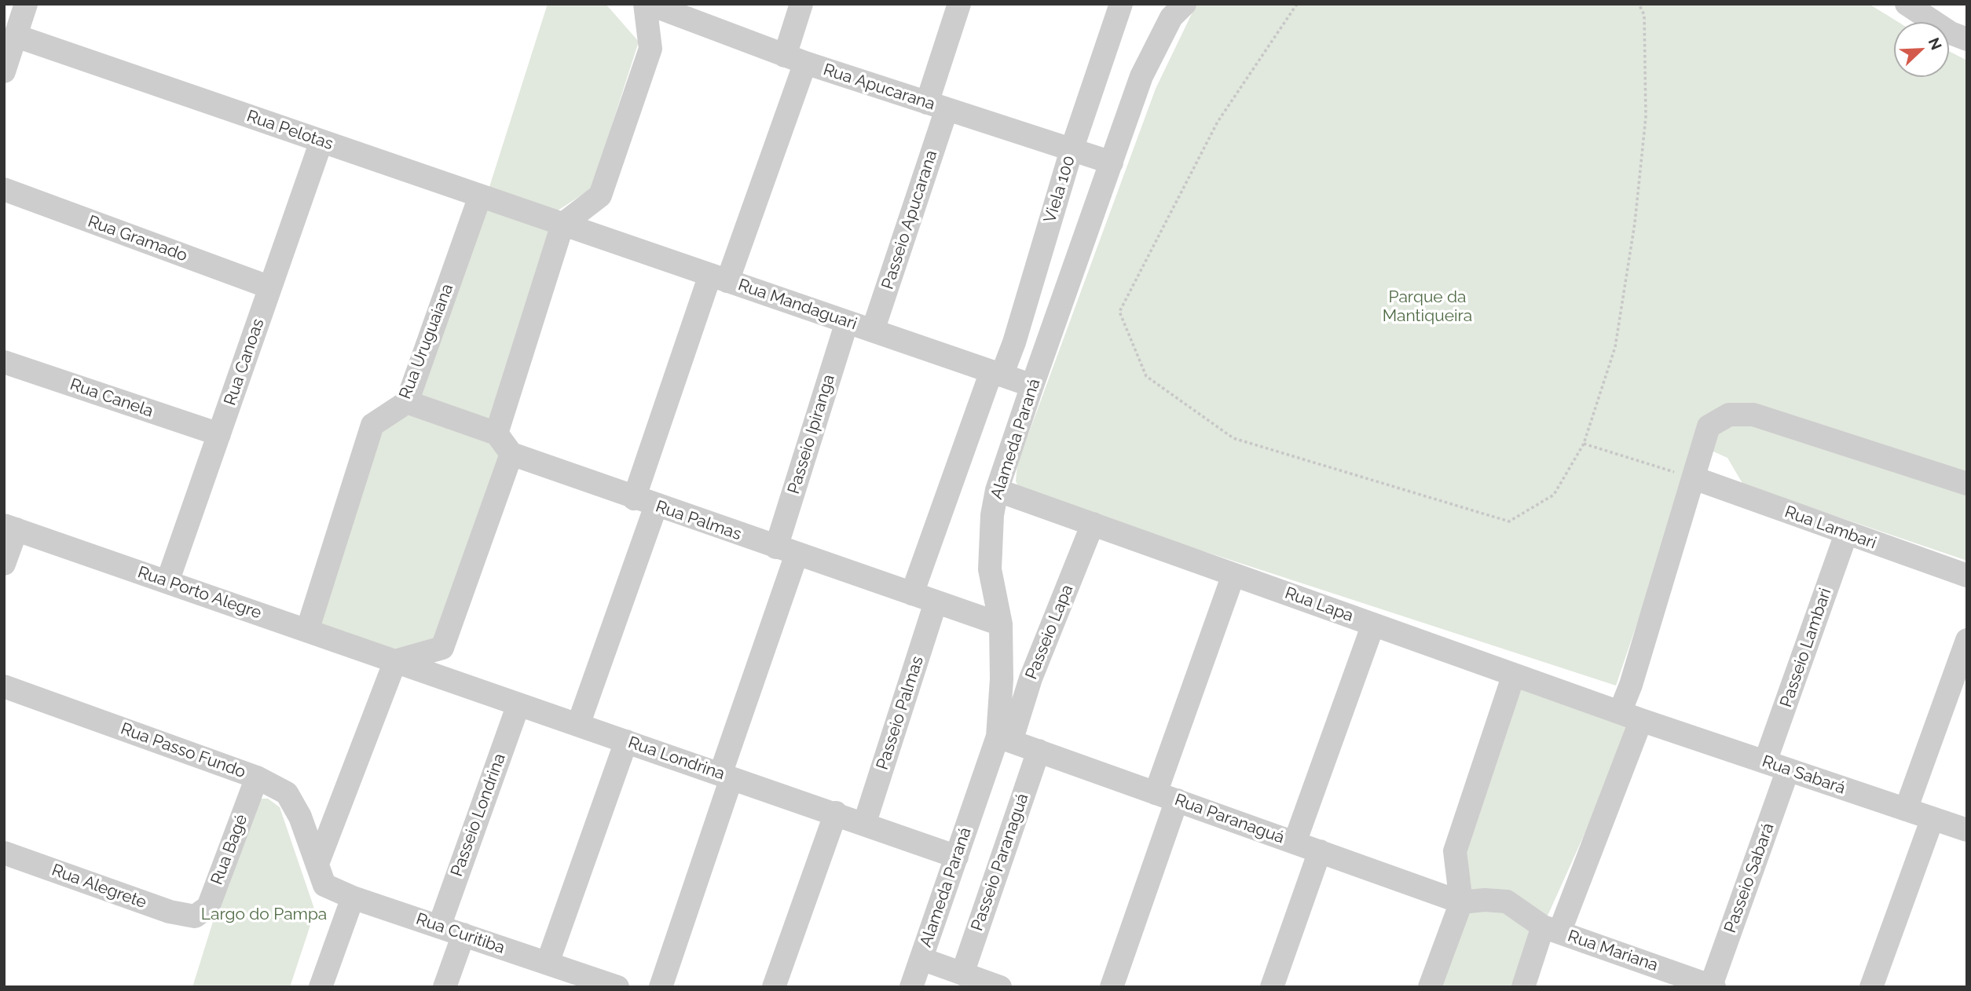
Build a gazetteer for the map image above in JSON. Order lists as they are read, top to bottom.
{
  "streets": {
    "street": [
      "Rua Apucarana",
      "Rua Pelotas",
      "Viela 100",
      "Passeio Apucarana",
      "Rua Gramado",
      "Rua Mandaguari",
      "Rua Uruguaiana",
      "Rua Canoas",
      "Rua Canela",
      "Passeio Ipiranga",
      "Alameda Paraná",
      "Rua Palmas",
      "Rua Lambari",
      "Rua Porto Alegre",
      "Rua Lapa",
      "Passeio Lapa",
      "Passeio Lambari",
      "Passeio Palmas",
      "Rua Passo Fundo",
      "Rua Londrina",
      "Rua Sabará",
      "Passeio Londrina",
      "Rua Paranaguá",
      "Rua Bagé",
      "Passeio Paranaguá",
      "Passeio Sabará",
      "Rua Alegrete",
      "Rua Curitiba",
      "Rua Mariana"
    ]
  },
  "crossings": [
    ["Rua Apucarana", "Viela 100"],
    ["Rua Apucarana", "Passeio Apucarana"],
    ["Rua Apucarana", "Alameda Paraná"],
    ["Rua Pelotas", "Rua Mandaguari"],
    ["Rua Pelotas", "Rua Uruguaiana"],
    ["Rua Pelotas", "Rua Canoas"],
    ["Viela 100", "Rua Mandaguari"],
    ["Passeio Apucarana", "Rua Mandaguari"],
    ["Rua Gramado", "Rua Canoas"],
    ["Rua Mandaguari", "Passeio Ipiranga"],
    ["Rua Mandaguari", "Alameda Paraná"],
    ["Rua Uruguaiana", "Rua Porto Alegre"],
    ["Rua Canoas", "Rua Canela"],
    ["Rua Canoas", "Rua Porto Alegre"],
    ["Passeio Ipiranga", "Rua Palmas"],
    ["Alameda Paraná", "Rua Palmas"],
    ["Alameda Paraná", "Rua Lapa"],
    ["Alameda Paraná", "Passeio Lapa"],
    ["Alameda Paraná", "Rua Londrina"],
    ["Alameda Paraná", "Rua Paranaguá"],
    ["Rua Palmas", "Passeio Palmas"],
    ["Rua Lambari", "Passeio Lambari"],
    ["Rua Porto Alegre", "Rua Londrina"],
    ["Rua Lapa", "Passeio Lapa"],
    ["Rua Lapa", "Rua Sabará"],
    ["Passeio Lapa", "Rua Paranaguá"],
    ["Passeio Lambari", "Rua Sabará"],
    ["Passeio Palmas", "Rua Londrina"],
    ["Rua Passo Fundo", "Rua Bagé"],
    ["Rua Passo Fundo", "Rua Curitiba"],
    ["Rua Londrina", "Passeio Londrina"],
    ["Rua Sabará", "Passeio Sabará"],
    ["Passeio Londrina", "Rua Curitiba"],
    ["Rua Paranaguá", "Passeio Paranaguá"],
    ["Rua Paranaguá", "Rua Mariana"],
    ["Rua Bagé", "Rua Alegrete"],
    ["Passeio Sabará", "Rua Mariana"]
  ],
  "parks": ["Parque da Mantiqueira", "Largo do Pampa"],
  "north": "top right"
}
